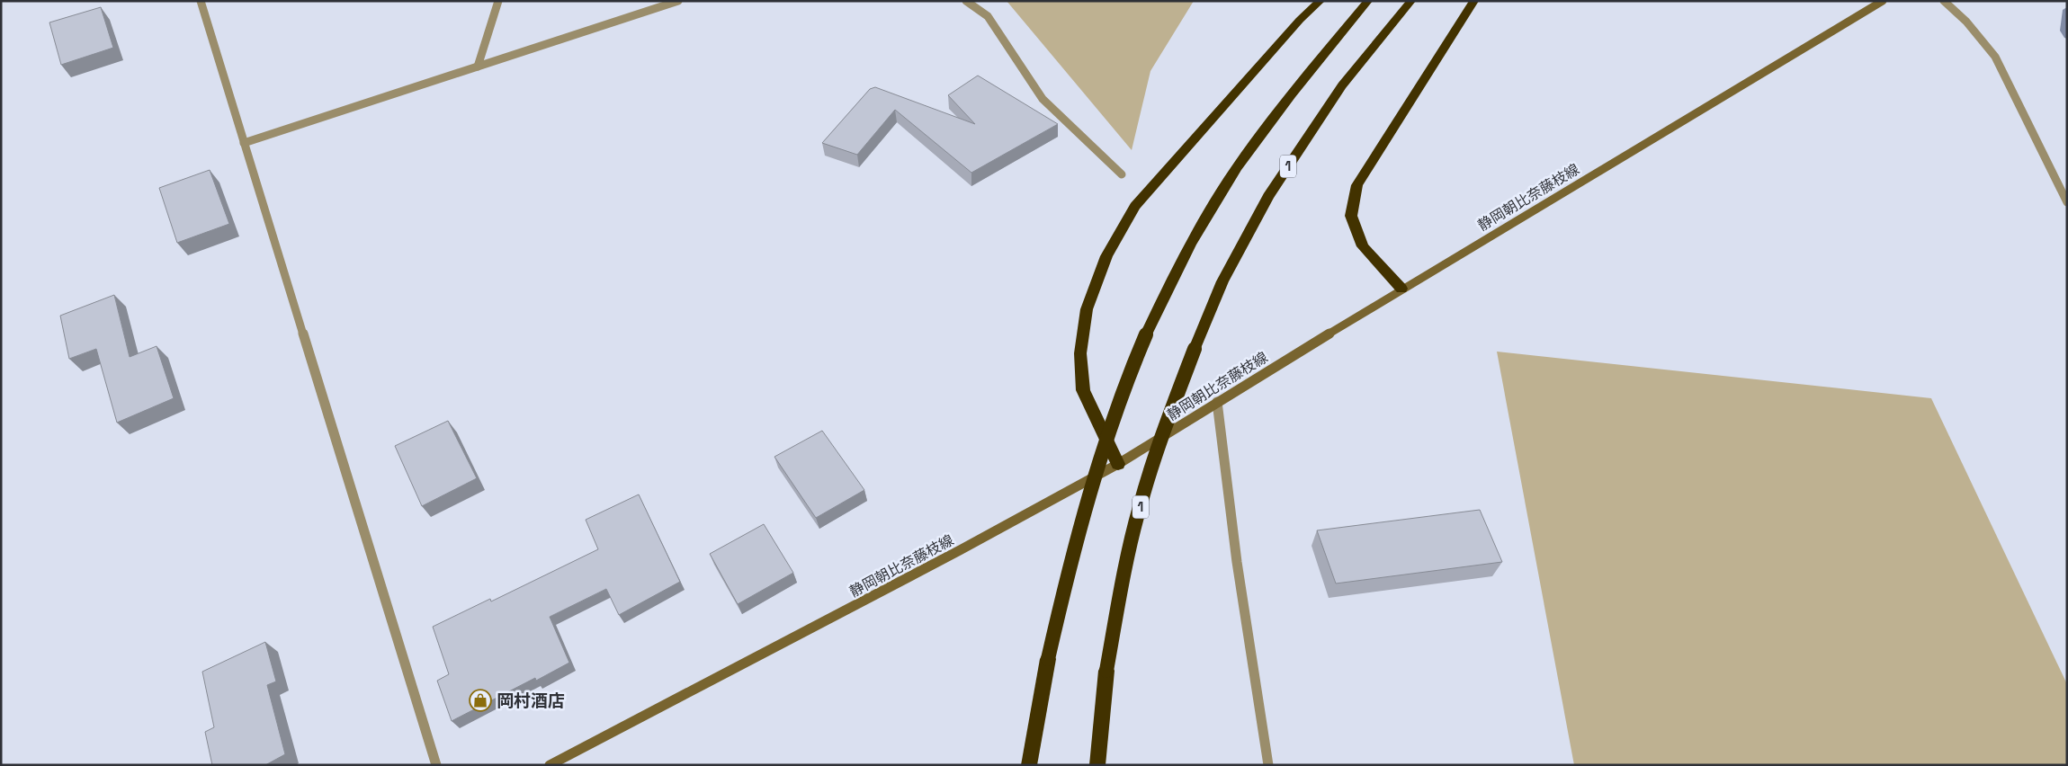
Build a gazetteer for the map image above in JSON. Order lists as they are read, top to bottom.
{
  "streets": {
    "highway": ["1"],
    "main road": ["静岡朝比奈藤枝線"]
  },
  "places": {
    "shop": ["岡村酒店"]
  }
}
